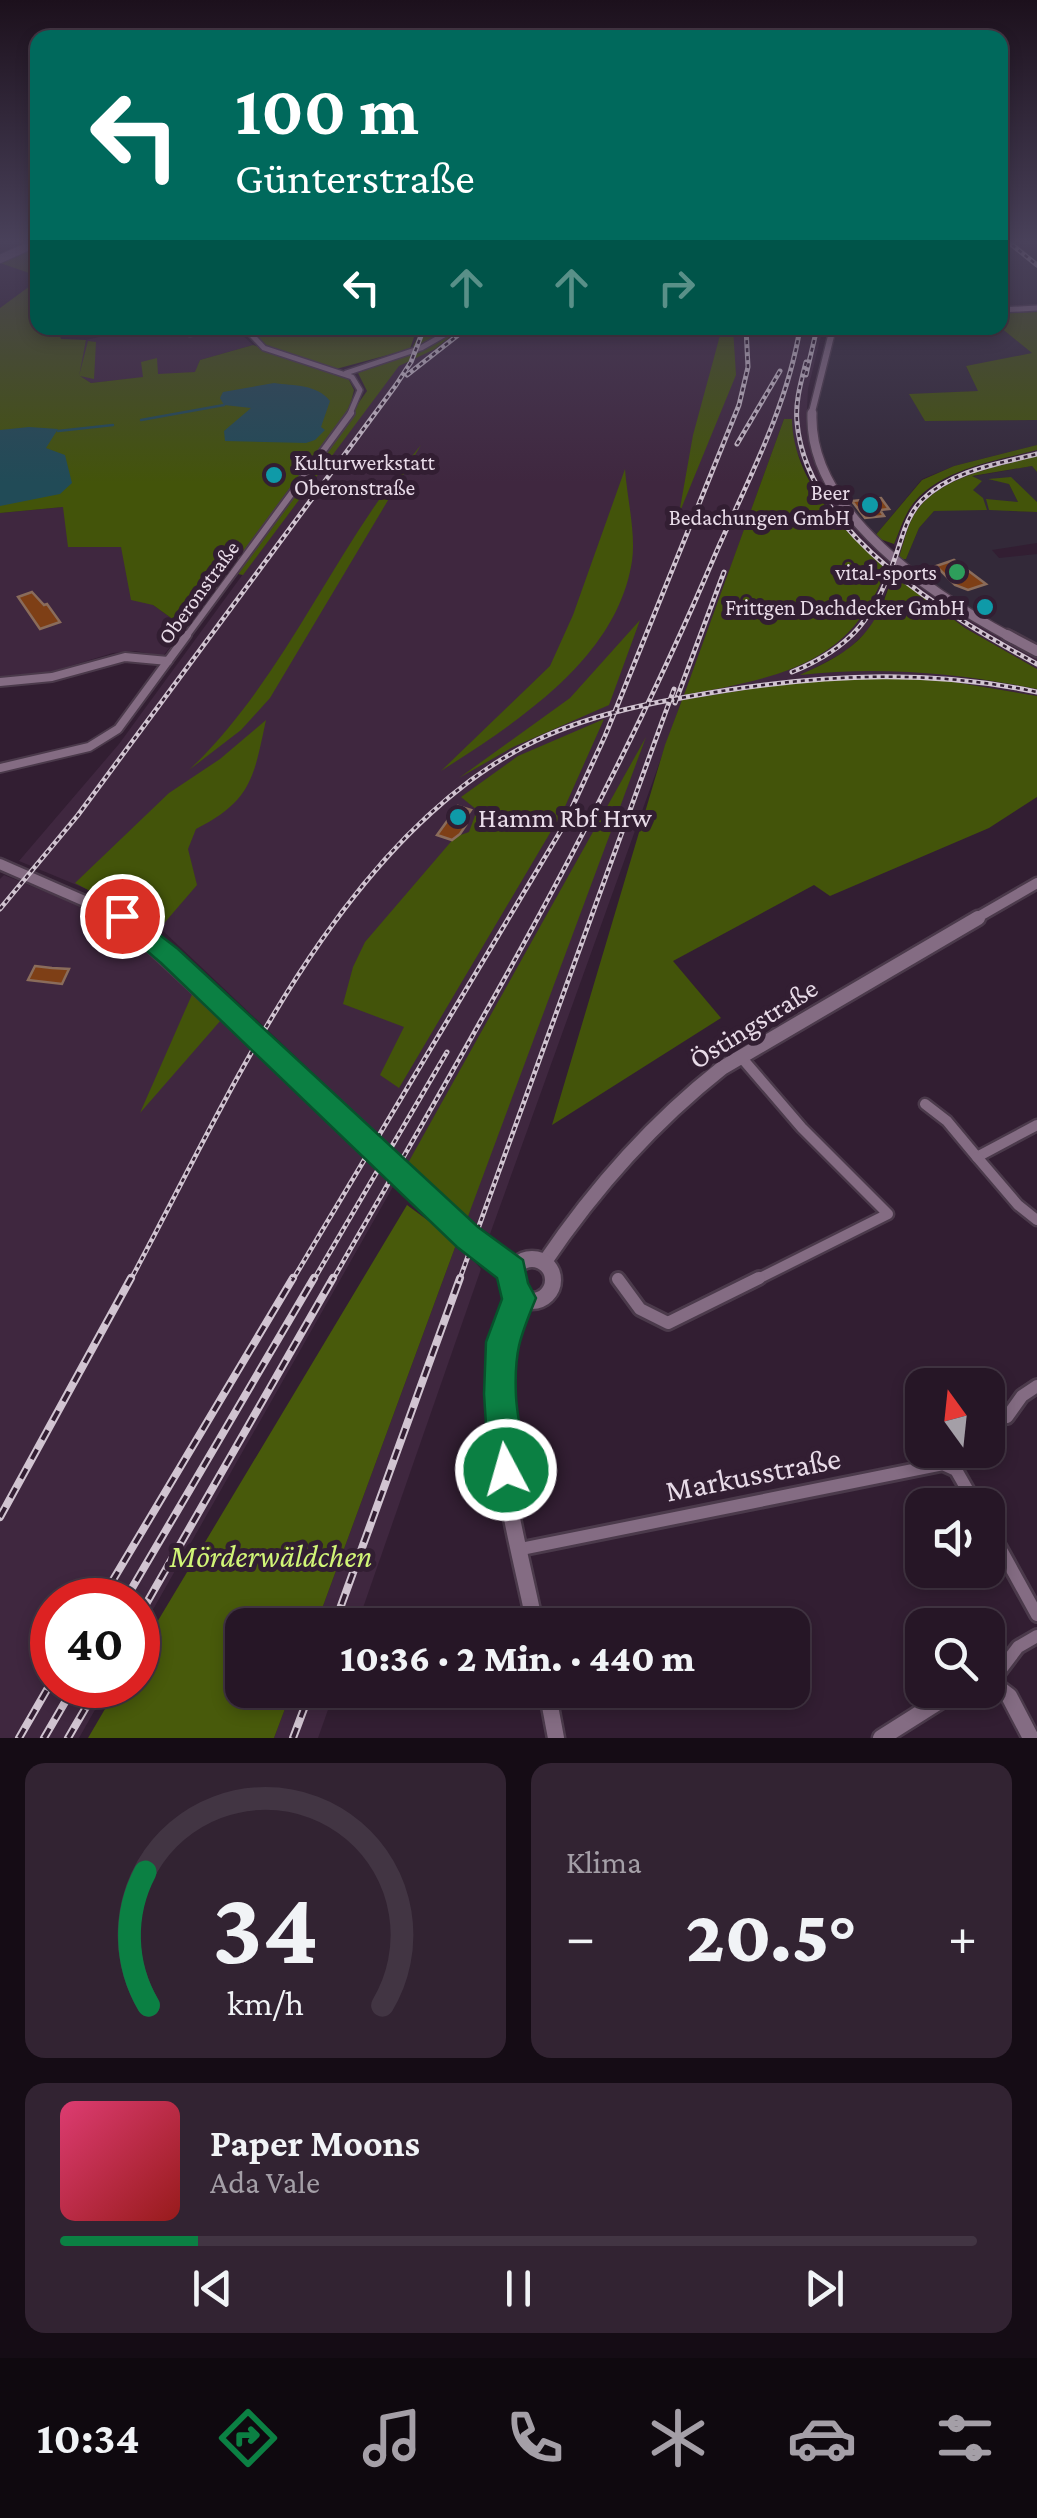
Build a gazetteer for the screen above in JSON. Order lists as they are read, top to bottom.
{
  "streets": {
    "street": ["Oberonstraße", "Östingstraße", "Markusstraße"]
  },
  "parks": ["Mörderwäldchen"],
  "places": [
    "Kulturwerkstatt Oberonstraße",
    "Beer Bedachungen GmbH",
    "vital-sports",
    "Frittgen Dachdecker GmbH",
    "Hamm Rbf Hrw"
  ],
  "north": "top",
  "page": {
    "turn": ["100 m", "Günterstraße"],
    "limit": "40",
    "trip": "10:36 · 2 Min. · 440 m",
    "tile": "Klima",
    "heat": ["−", "20.5°", "+"],
    "song": ["Paper Moons", "Ada Vale"],
    "tabs": "10:34",
    "gauge": ["34", "km/h"]
  }
}
